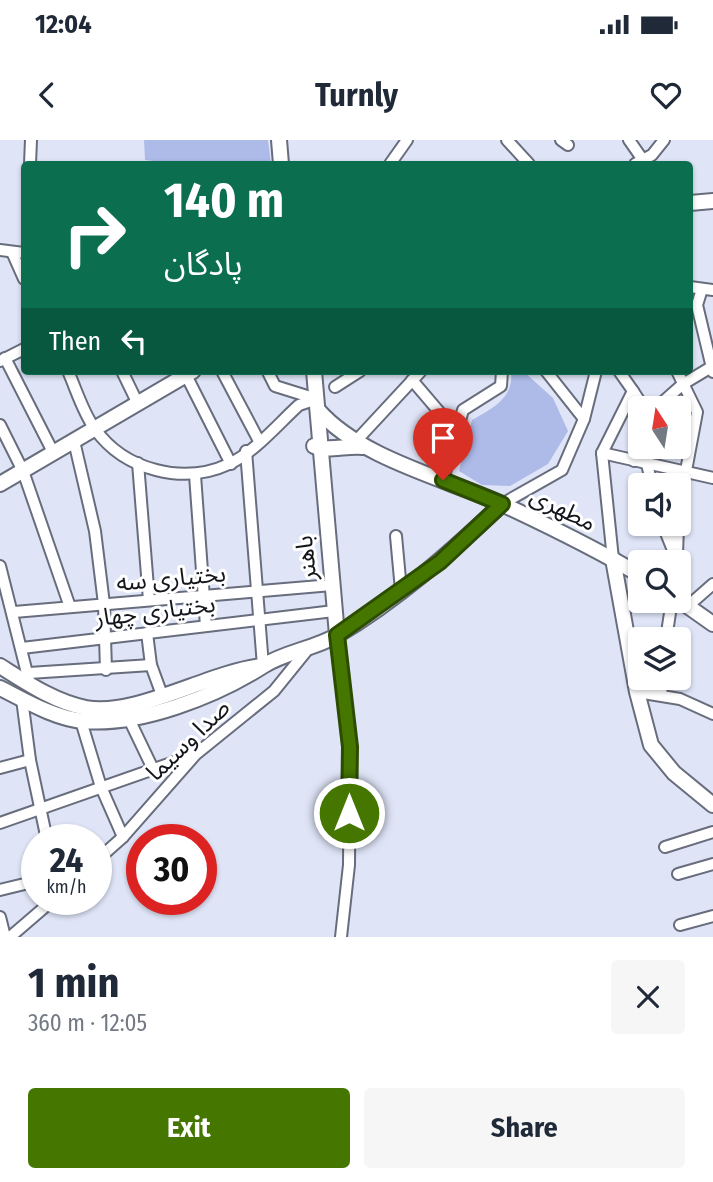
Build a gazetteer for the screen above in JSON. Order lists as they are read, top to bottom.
{
  "streets": {
    "street": [
      "مطهری",
      "باهنر",
      "بختیاری سه",
      "بختیاری چهار",
      "صدا وسیما"
    ]
  },
  "crossings": [
    ["مطهری", "باهنر"],
    ["باهنر", "بختیاری سه"],
    ["باهنر", "بختیاری چهار"]
  ],
  "north": "top",
  "page": {
    "status": "12:04",
    "header": "Turnly",
    "turn": ["140 m", "پادگان"],
    "then": "Then",
    "speed": "24 km/h",
    "limit": "30",
    "heading": ["1 min", "360 m · 12:05"],
    "buttons": ["Exit", "Share"]
  }
}
